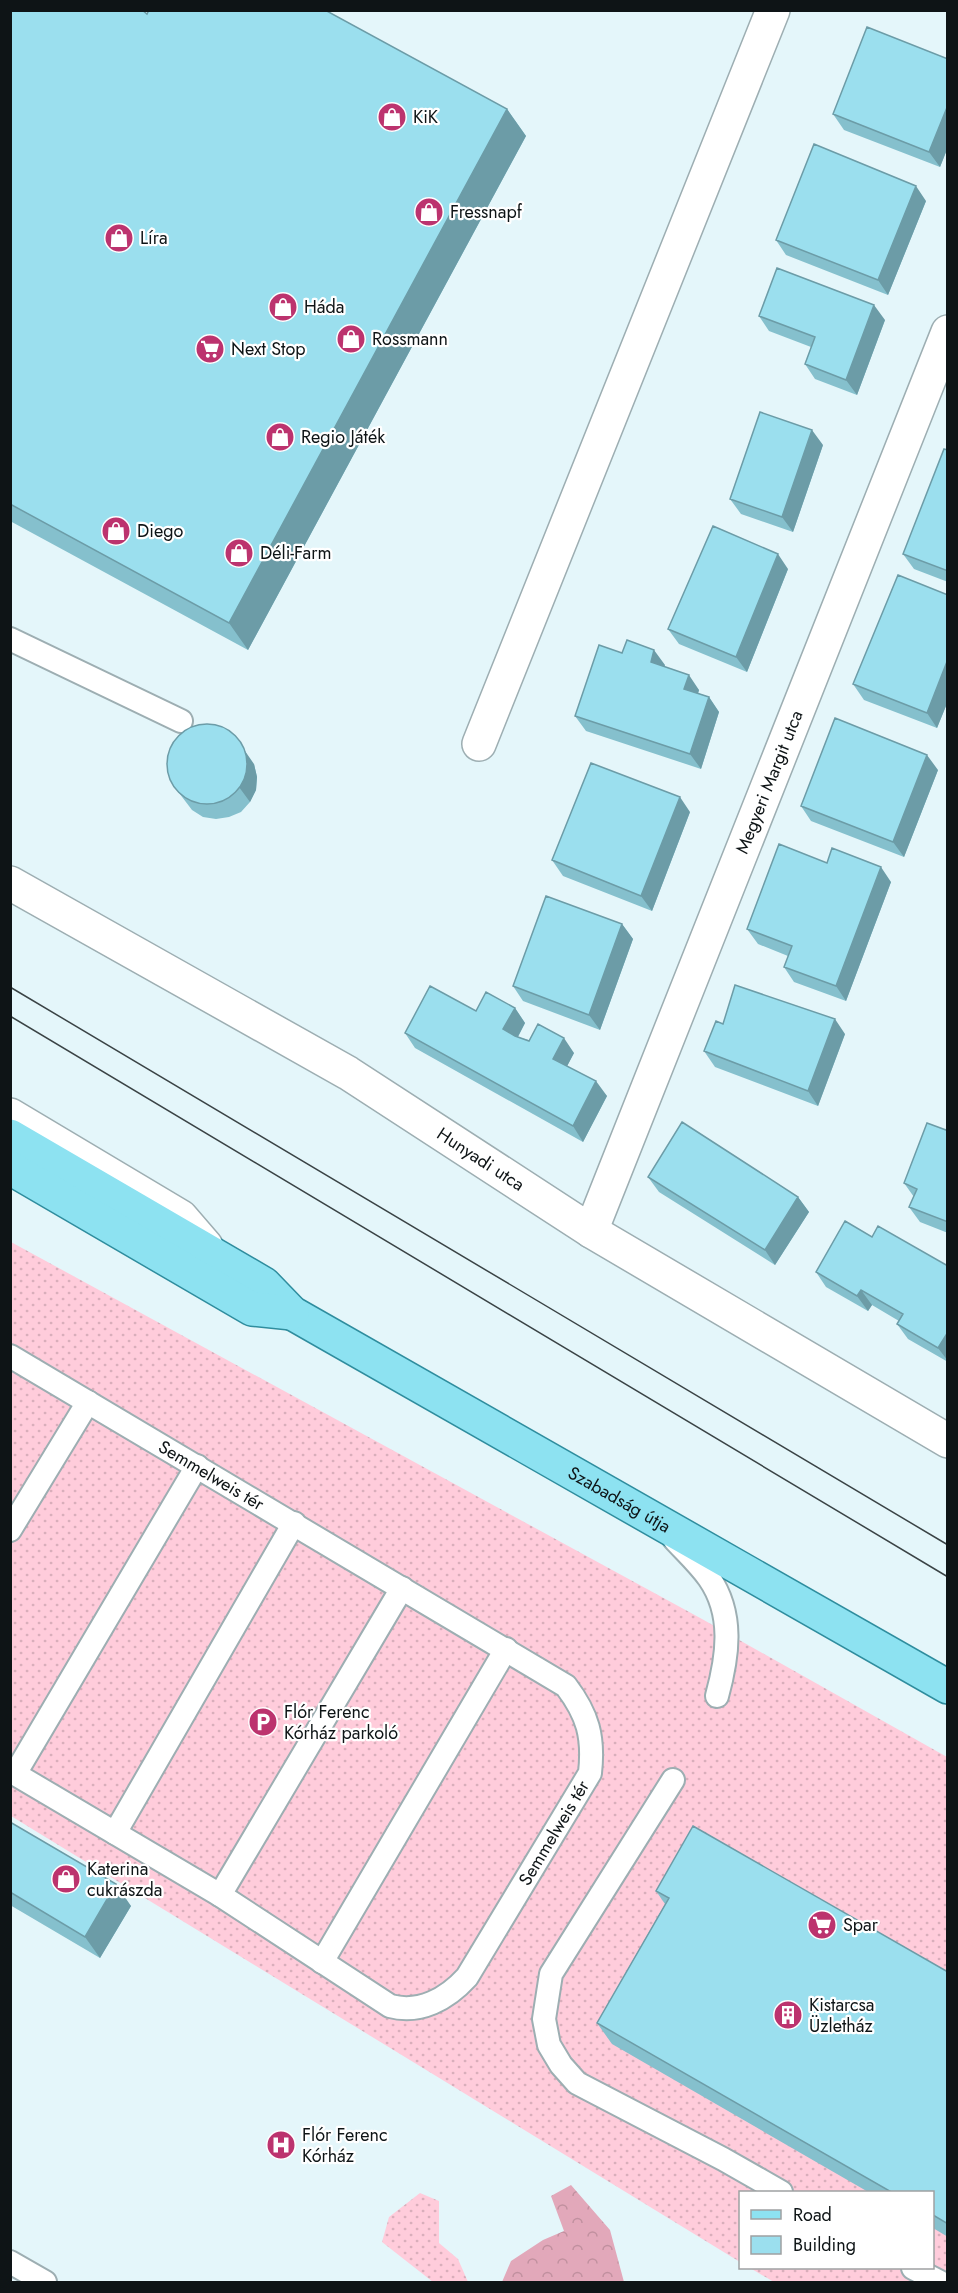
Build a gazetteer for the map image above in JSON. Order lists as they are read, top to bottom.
{
  "streets": {
    "main road": ["Szabadság útja"],
    "street": ["Megyeri Margit utca", "Hunyadi utca"],
    "lane": ["Semmelweis tér"]
  },
  "crossings": [
    ["Megyeri Margit utca", "Hunyadi utca"]
  ],
  "places": {
    "shop": [
      "KiK",
      "Fressnapf",
      "Líra",
      "Háda",
      "Rossmann",
      "Regio Játék",
      "Diego",
      "Déli-Farm",
      "Katerina cukrászda"
    ],
    "supermarket": ["Next Stop", "Spar"],
    "parking": ["Flór Ferenc Kórház parkoló"],
    "building": ["Kistarcsa Üzletház"],
    "hospital": ["Flór Ferenc Kórház"]
  },
  "legend": ["Road", "Building"]
}
